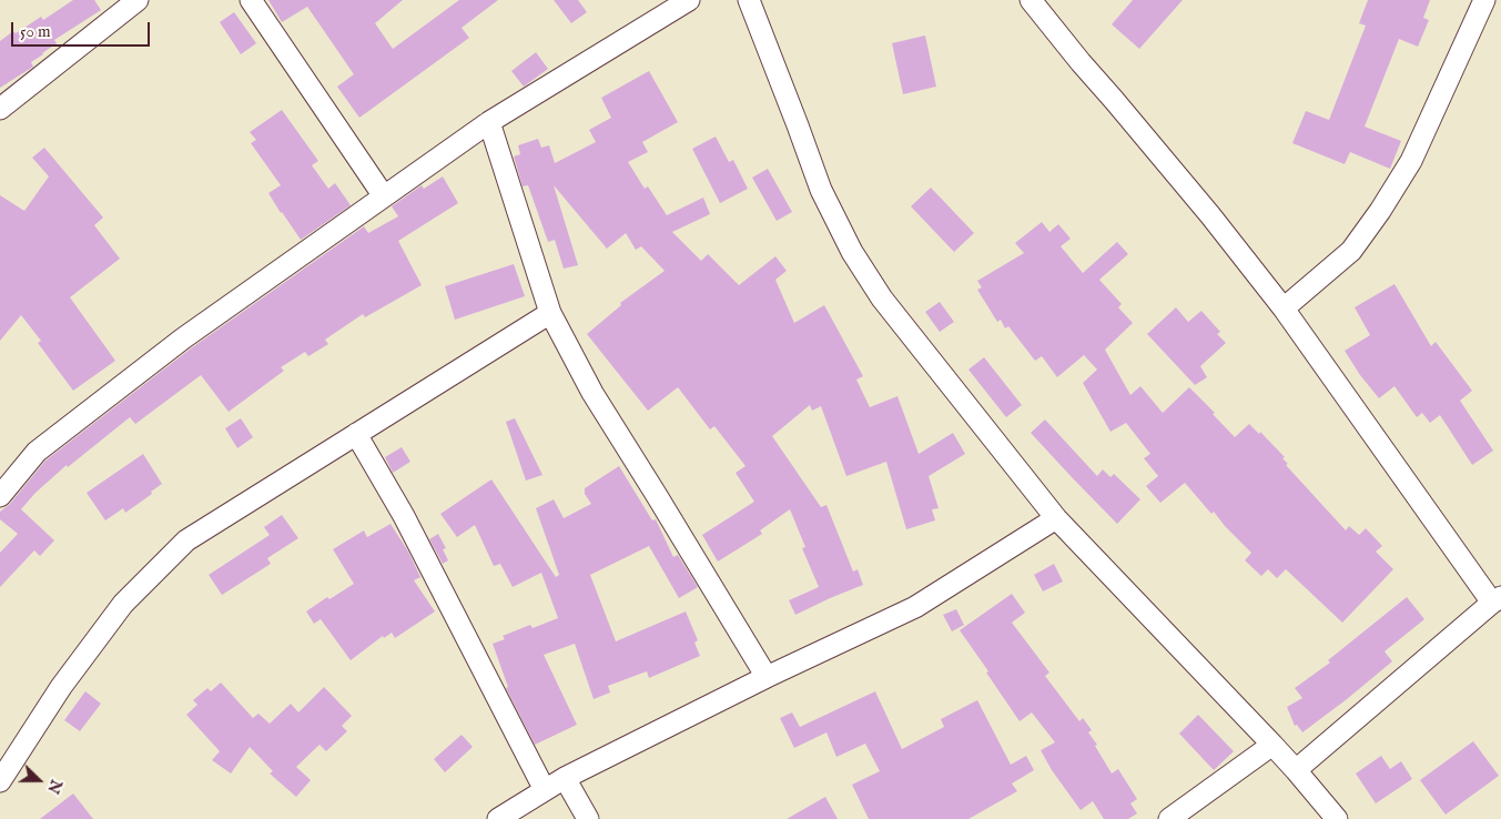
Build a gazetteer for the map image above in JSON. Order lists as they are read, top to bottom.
{
  "scale_bar": "50 m",
  "north": "right"
}
